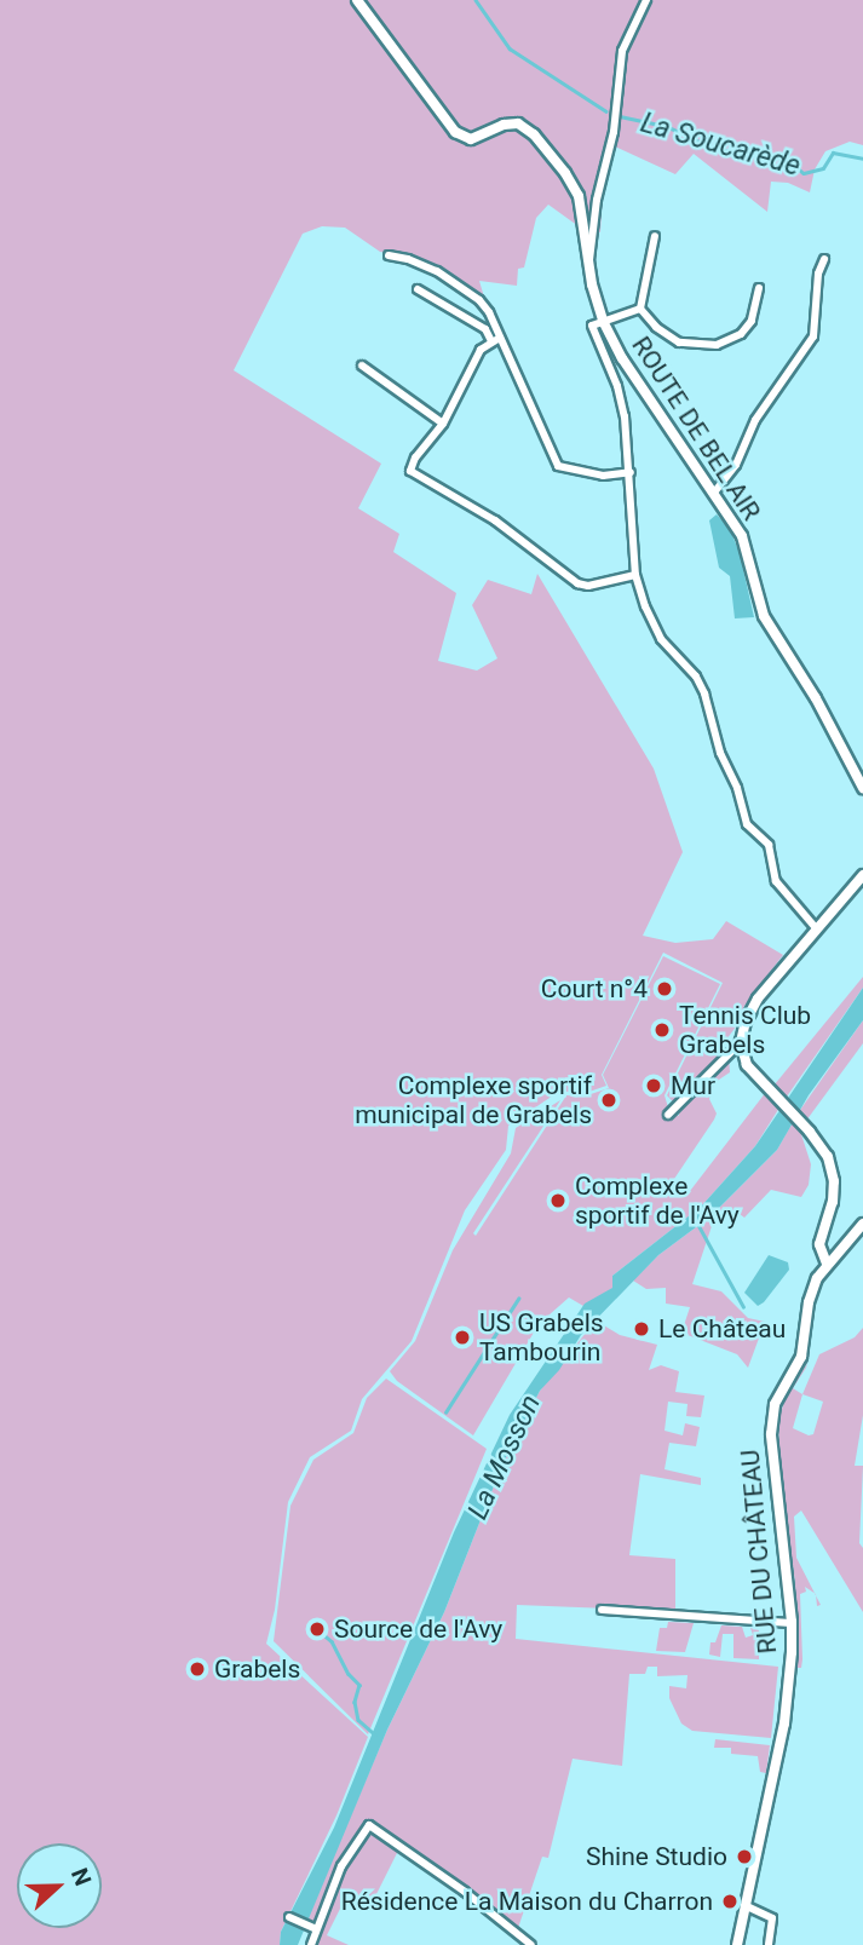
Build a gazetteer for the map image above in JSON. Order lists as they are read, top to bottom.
{
  "streets": {
    "street": ["ROUTE DE BEL AIR", "RUE DU CHÂTEAU"]
  },
  "water": ["La Soucarède", "La Mosson"],
  "places": [
    "Court n°4",
    "Tennis Club Grabels",
    "Mur",
    "Complexe sportif municipal de Grabels",
    "Complexe sportif de l'Avy",
    "Le Château",
    "US Grabels Tambourin",
    "Source de l'Avy",
    "Grabels",
    "Shine Studio",
    "Résidence La Maison du Charron"
  ],
  "north": "right"
}
